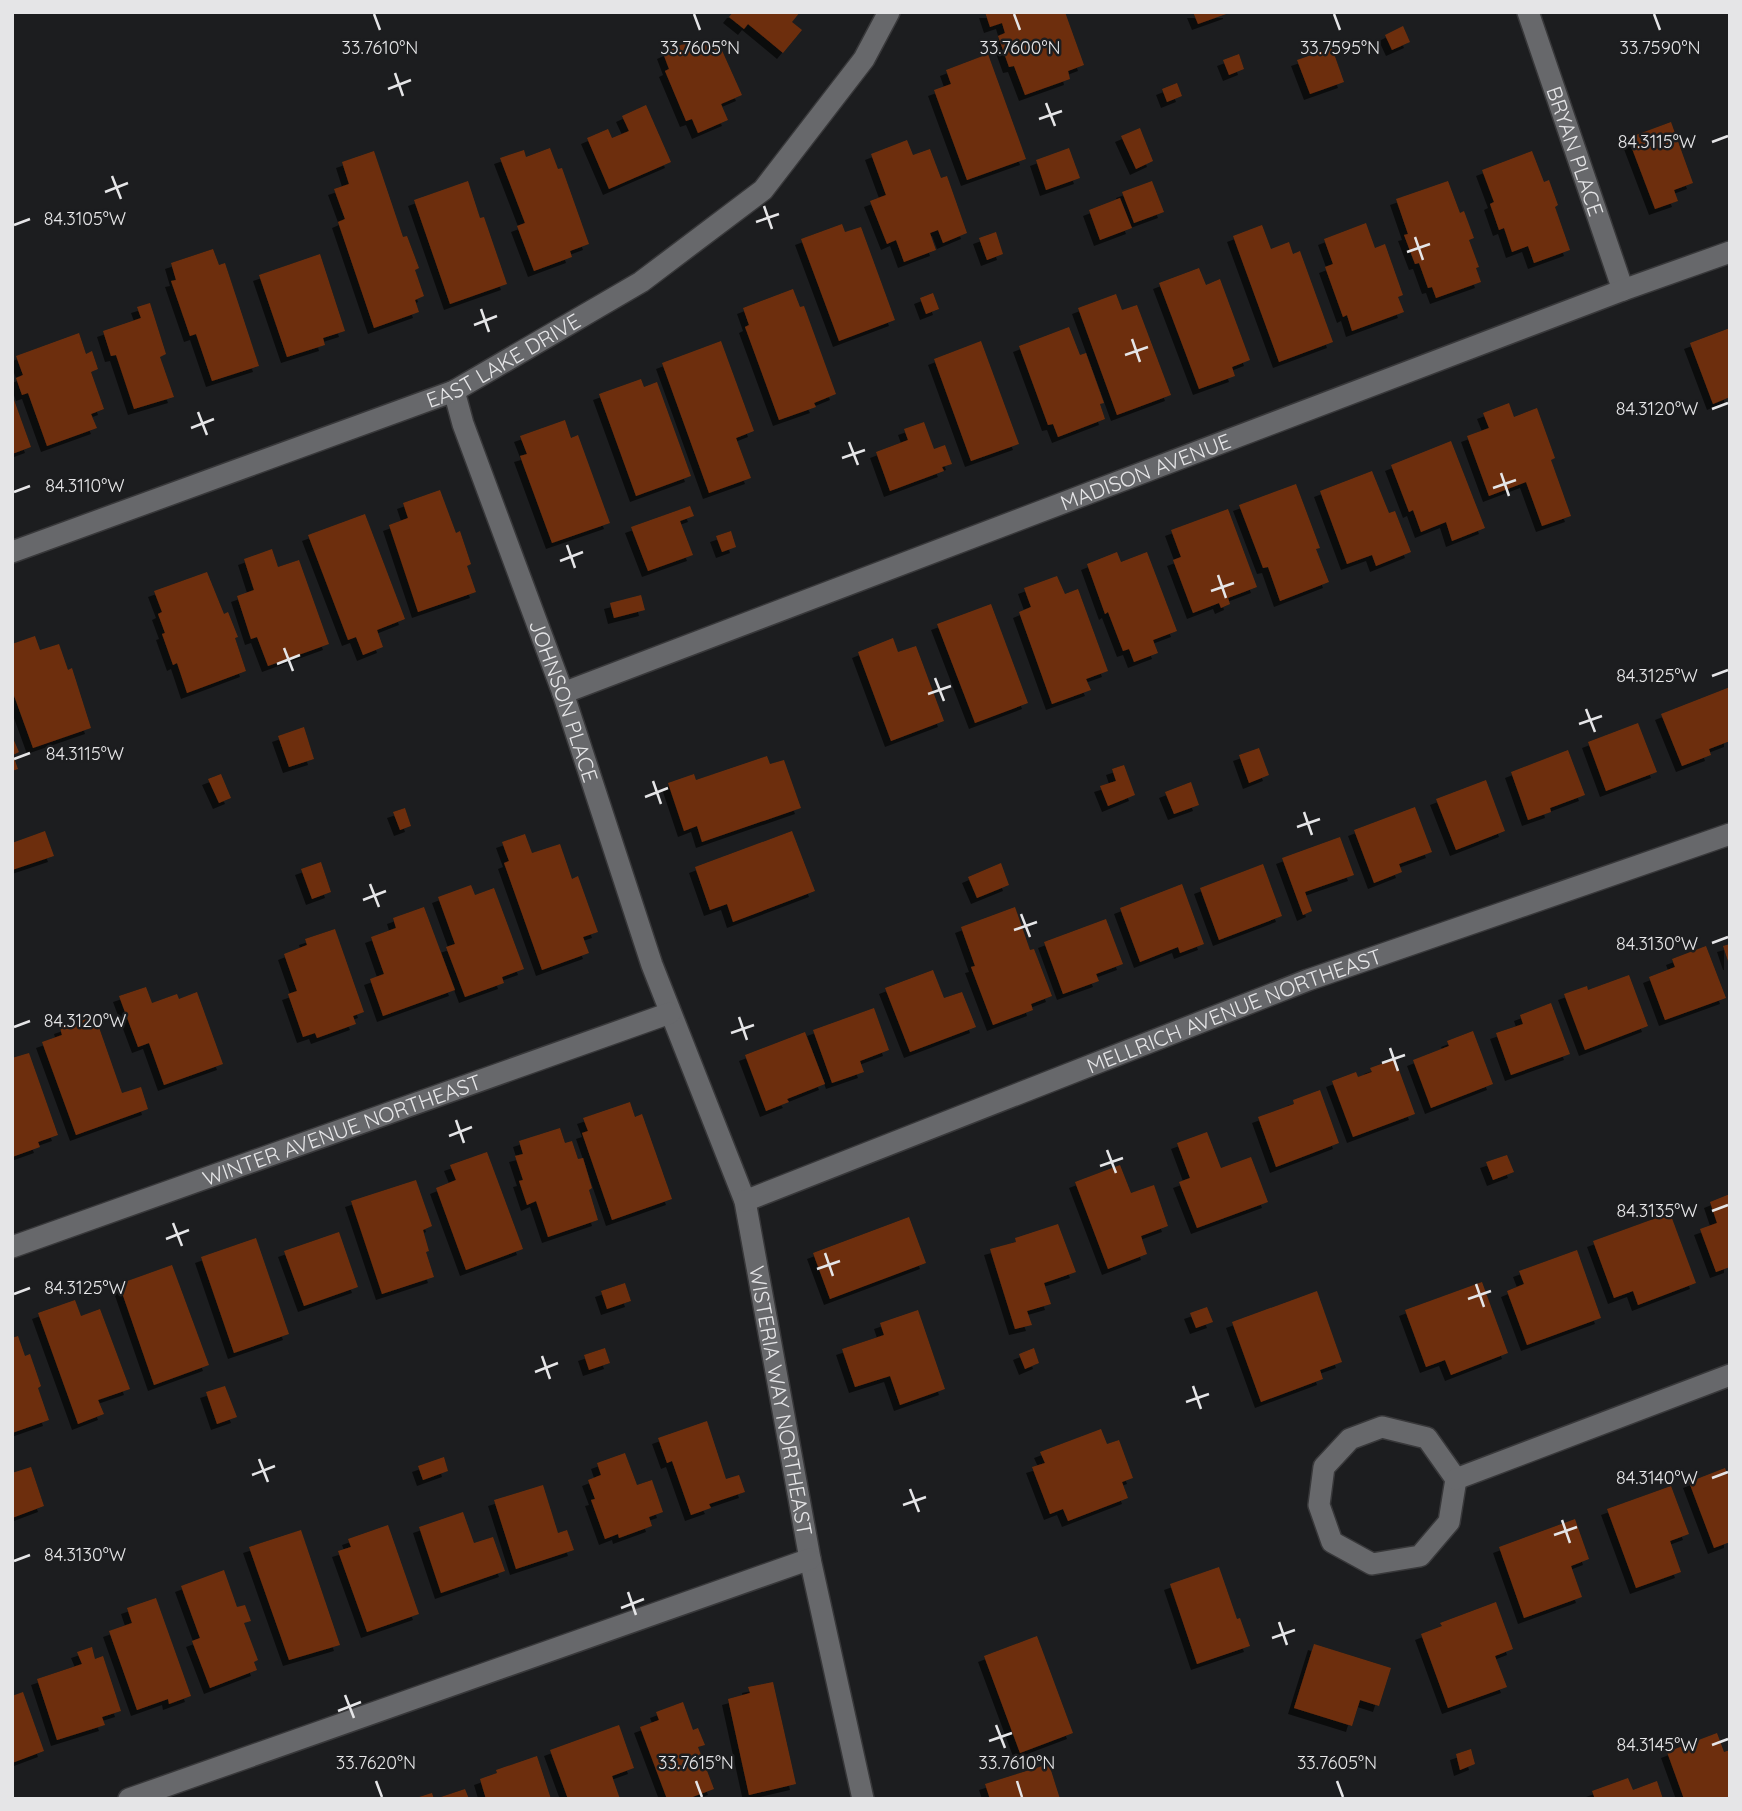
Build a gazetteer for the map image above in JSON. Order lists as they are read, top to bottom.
{
  "streets": {
    "street": [
      "BRYAN PLACE",
      "EAST LAKE DRIVE",
      "MADISON AVENUE",
      "JOHNSON PLACE",
      "MELLRICH AVENUE NORTHEAST",
      "WINTER AVENUE NORTHEAST",
      "WISTERIA WAY NORTHEAST"
    ]
  },
  "crossings": [
    ["BRYAN PLACE", "MADISON AVENUE"],
    ["EAST LAKE DRIVE", "JOHNSON PLACE"],
    ["MADISON AVENUE", "JOHNSON PLACE"],
    ["JOHNSON PLACE", "WINTER AVENUE NORTHEAST"],
    ["JOHNSON PLACE", "WISTERIA WAY NORTHEAST"],
    ["MELLRICH AVENUE NORTHEAST", "WISTERIA WAY NORTHEAST"],
    ["WINTER AVENUE NORTHEAST", "WISTERIA WAY NORTHEAST"]
  ],
  "coordinates": [
    "33.7610°N",
    "33.7605°N",
    "33.7600°N",
    "33.7595°N",
    "33.7590°N",
    "84.3115°W",
    "84.3105°W",
    "84.3120°W",
    "84.3110°W",
    "84.3125°W",
    "84.3130°W",
    "84.3135°W",
    "84.3140°W",
    "84.3145°W",
    "33.7620°N",
    "33.7615°N"
  ]
}
